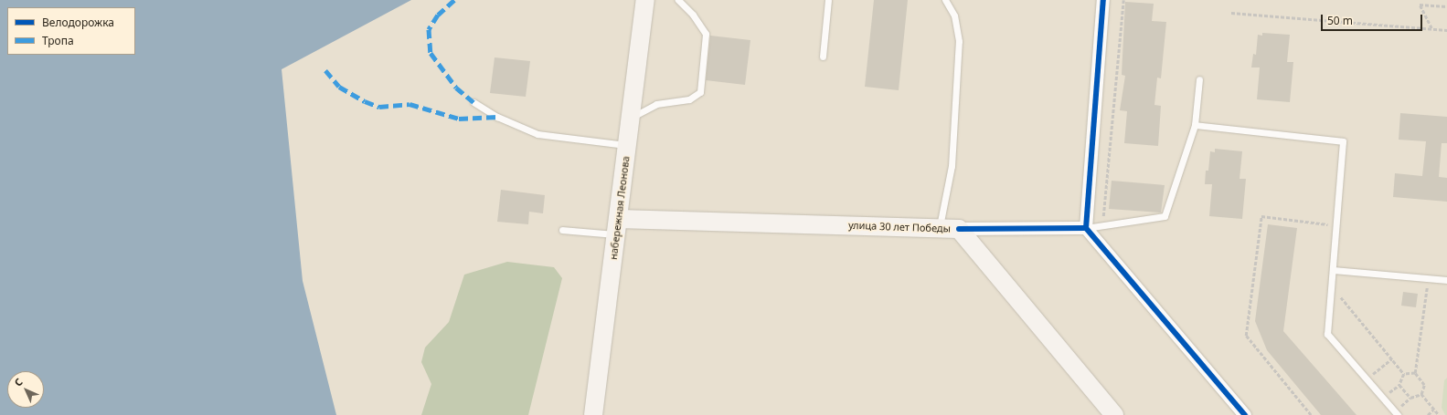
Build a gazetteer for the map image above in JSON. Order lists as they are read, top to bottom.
{
  "streets": {
    "main road": ["набережная Леонова", "улица 30 лет Победы"]
  },
  "crossings": [
    ["набережная Леонова", "улица 30 лет Победы"]
  ],
  "legend": ["Велодорожка", "Тропа"],
  "scale_bar": "50 m",
  "north": "top left"
}
